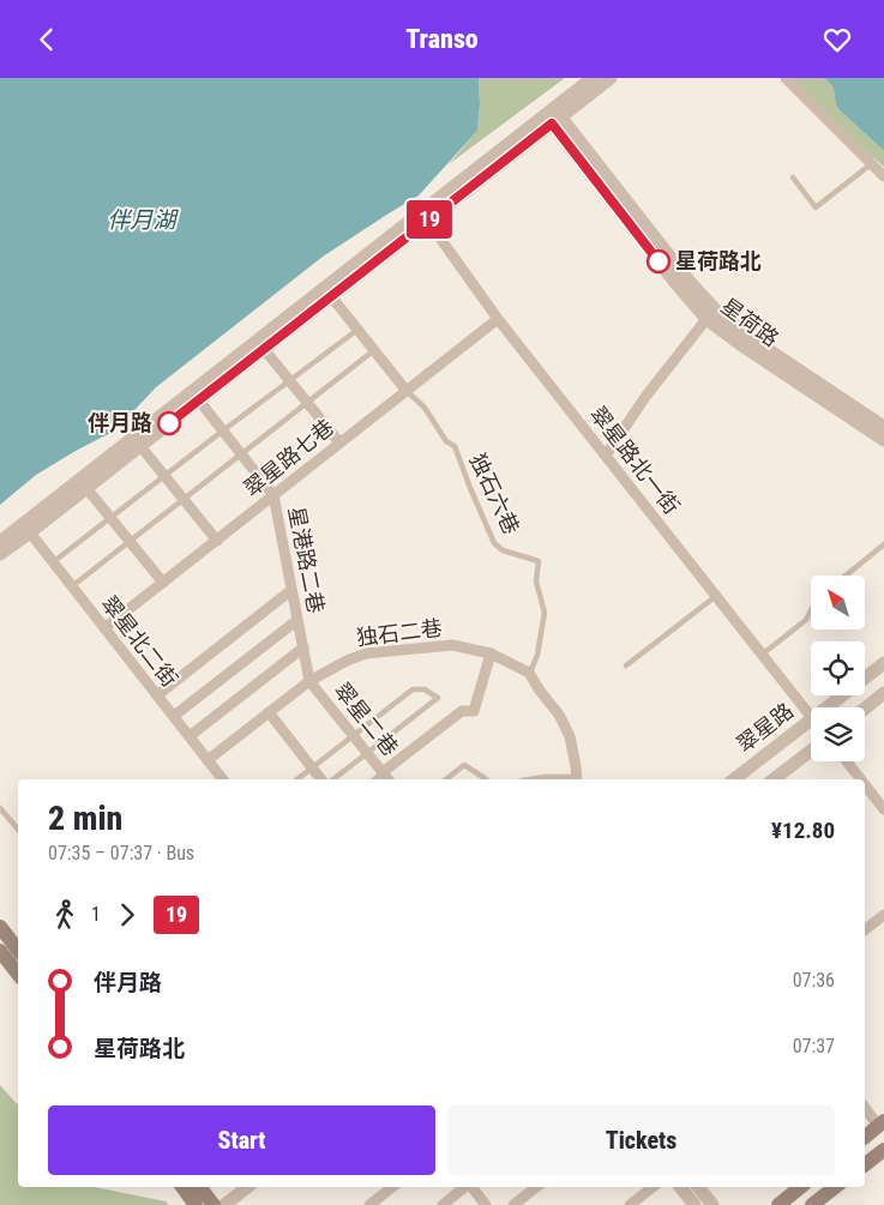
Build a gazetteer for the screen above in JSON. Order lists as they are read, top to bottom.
{
  "streets": {
    "street": [
      "星荷路",
      "翠星路七巷",
      "翠星路北一街",
      "星港路二巷",
      "独石二巷",
      "翠星北二街",
      "翠星二巷",
      "翠星路"
    ],
    "lane": ["独石六巷"]
  },
  "crossings": [
    ["翠星路七巷", "翠星路北一街"],
    ["翠星路七巷", "独石六巷"],
    ["翠星路七巷", "星港路二巷"],
    ["翠星路七巷", "翠星北二街"],
    ["独石六巷", "独石二巷"],
    ["星港路二巷", "独石二巷"],
    ["星港路二巷", "翠星二巷"],
    ["独石二巷", "翠星北二街"],
    ["独石二巷", "翠星二巷"]
  ],
  "water": ["伴月湖"],
  "places": ["星荷路北", "伴月路"],
  "lines": ["bus line 19"],
  "north": "top left",
  "page": {
    "header": "Transo",
    "on_map": "19",
    "heading": ["2 min", "07:35 – 07:37 · Bus", "¥12.80"],
    "legs": ["1", "19"],
    "list": [
      {
        "name": "伴月路",
        "value": "07:36"
      },
      {
        "name": "星荷路北",
        "value": "07:37"
      }
    ],
    "buttons": ["Start", "Tickets"]
  }
}
